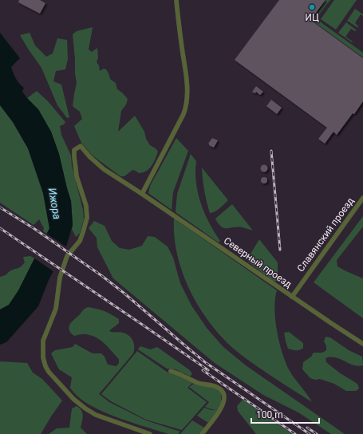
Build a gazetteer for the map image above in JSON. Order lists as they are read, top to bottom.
{
  "streets": {
    "street": ["Славянский проезд", "Северный проезд"]
  },
  "crossings": [
    ["Славянский проезд", "Северный проезд"]
  ],
  "water": ["Ижора"],
  "places": ["ИЦ"],
  "scale_bar": "100 m"
}
